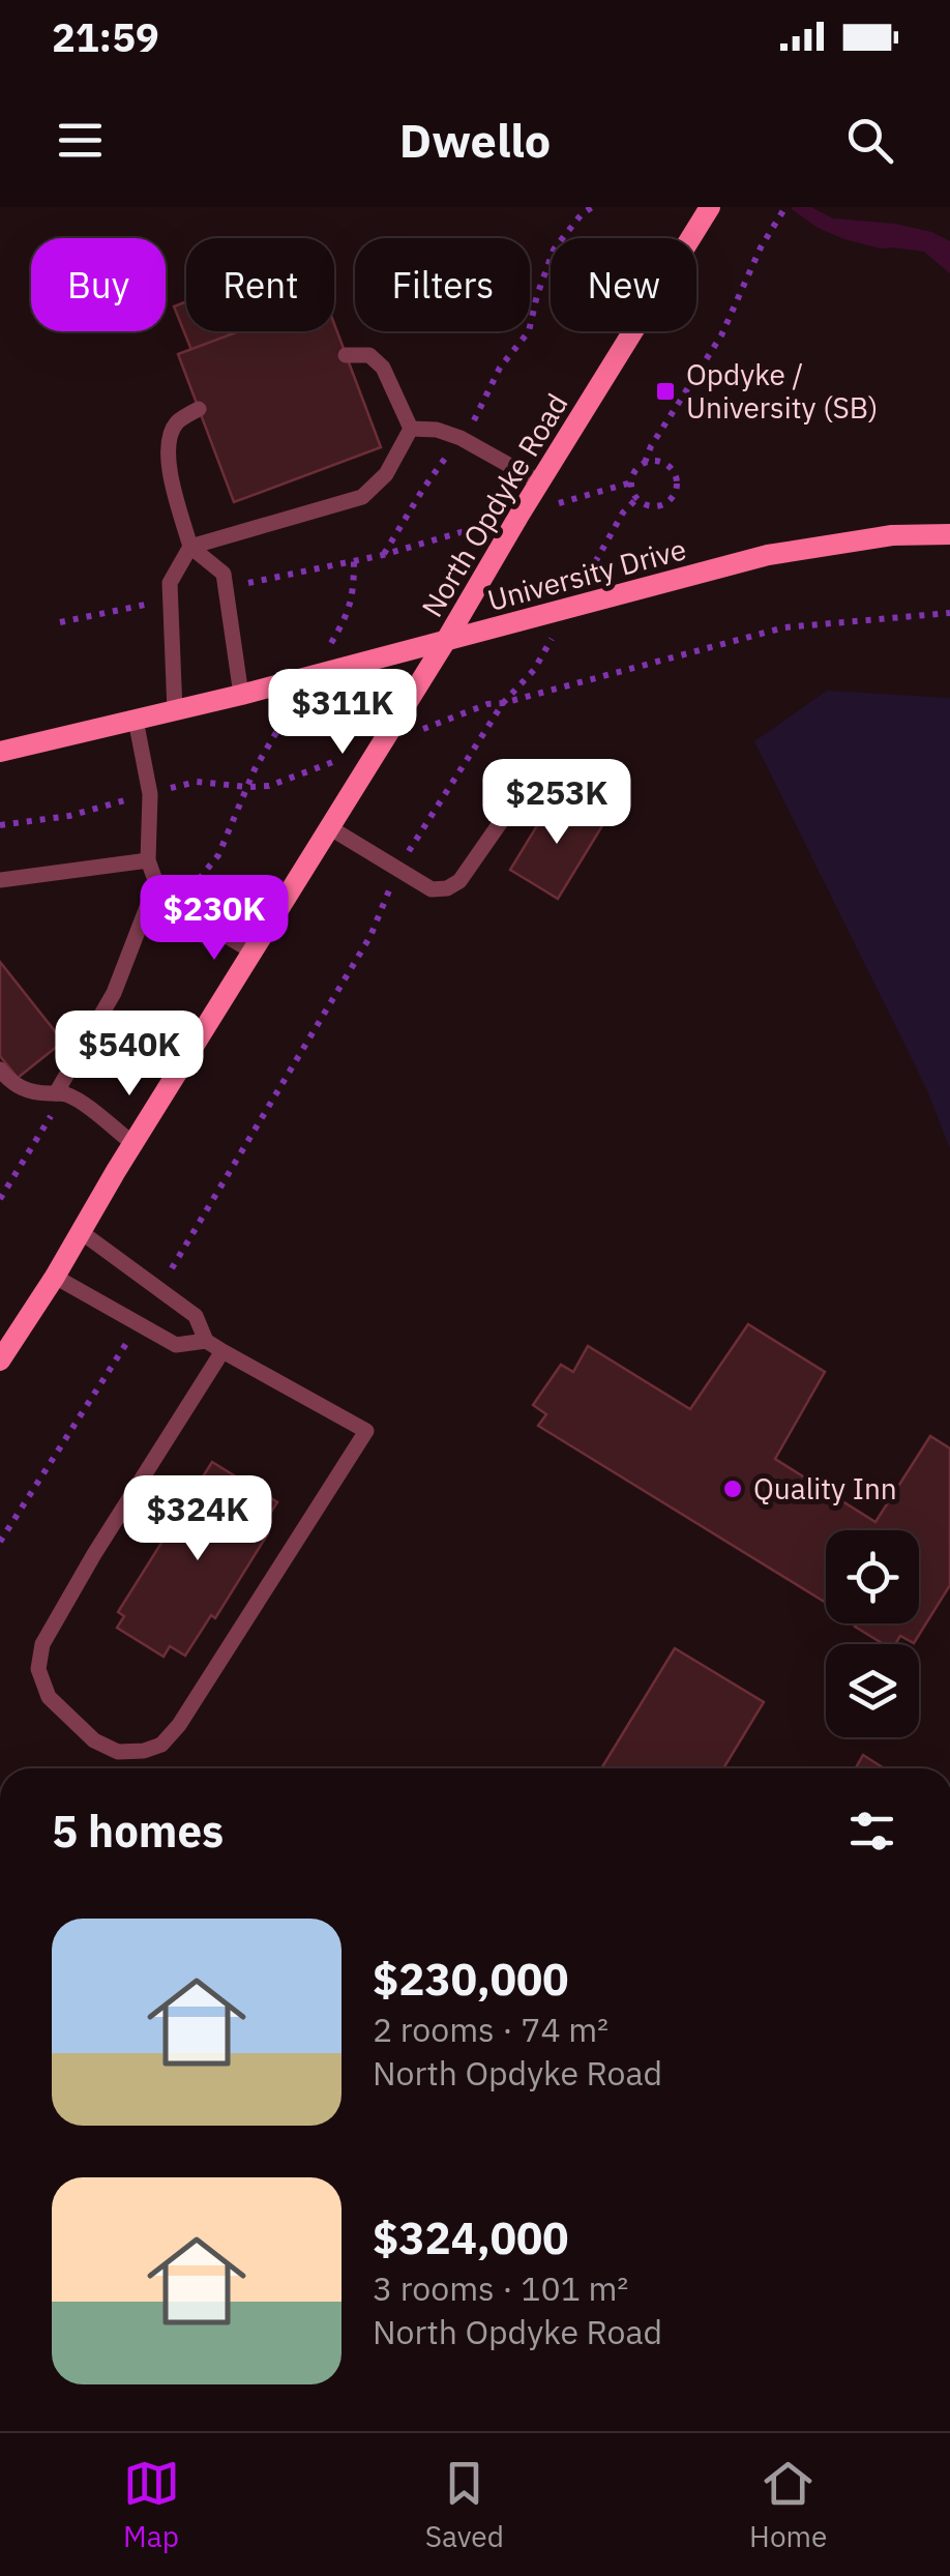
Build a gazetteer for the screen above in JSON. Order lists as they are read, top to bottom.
{
  "streets": {
    "main road": ["North Opdyke Road", "University Drive"]
  },
  "crossings": [
    ["North Opdyke Road", "University Drive"]
  ],
  "places": {
    "transit": ["Opdyke / University (SB)"],
    "other": ["Quality Inn"]
  },
  "page": {
    "status": "21:59",
    "header": "Dwello",
    "chip": [
      "Buy",
      "Rent",
      "Filters",
      "New"
    ],
    "price": [
      "$311K",
      "$253K",
      "$230K",
      "$540K",
      "$324K"
    ],
    "heading": "5 homes",
    "list": [
      {
        "name": "$230,000",
        "note": "2 rooms · 74 m² · North Opdyke Road"
      },
      {
        "name": "$324,000",
        "note": "3 rooms · 101 m² · North Opdyke Road"
      }
    ],
    "tabs": ["Map", "Saved", "Home"]
  }
}
